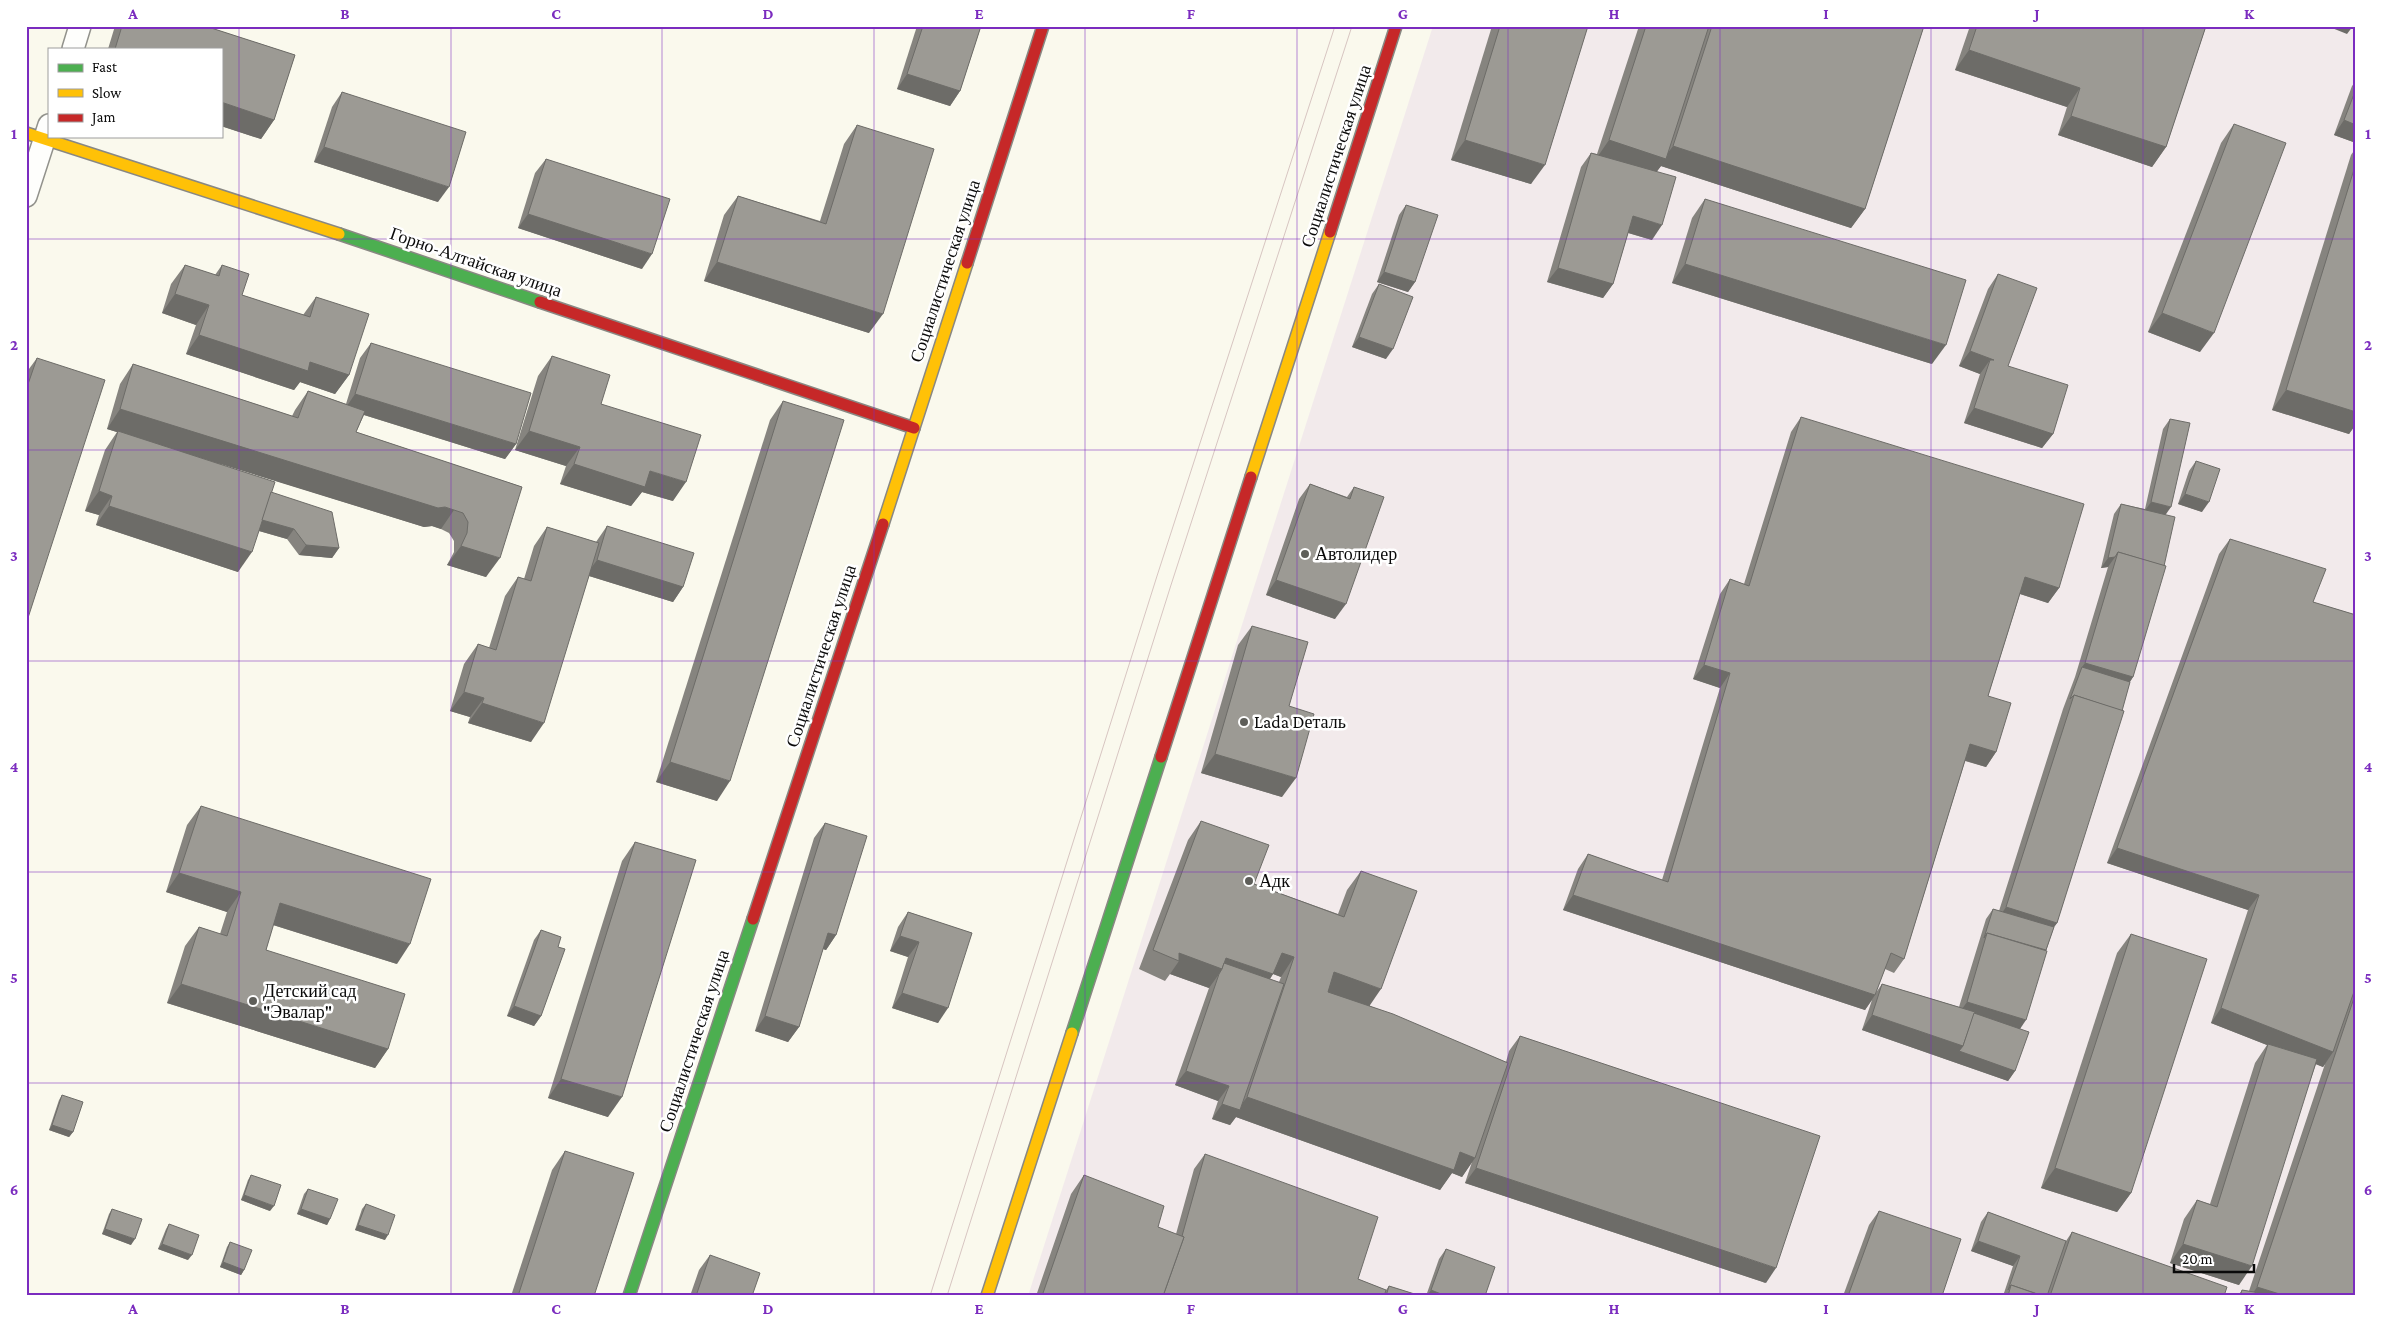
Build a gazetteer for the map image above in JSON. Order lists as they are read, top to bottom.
{
  "streets": {
    "street": ["Социалистическая улица", "Горно-Алтайская улица"]
  },
  "crossings": [
    ["Социалистическая улица", "Горно-Алтайская улица"]
  ],
  "places": [
    "Автолидер",
    "Lada Dеталь",
    "Адк",
    "Детский сад \"Эвалар\""
  ],
  "legend": ["Fast", "Slow", "Jam"],
  "scale_bar": "20 m",
  "grid": {
    "columns": [
      "A",
      "B",
      "C",
      "D",
      "E",
      "F",
      "G",
      "H",
      "I",
      "J",
      "K"
    ],
    "rows": [
      "1",
      "2",
      "3",
      "4",
      "5",
      "6"
    ]
  }
}
